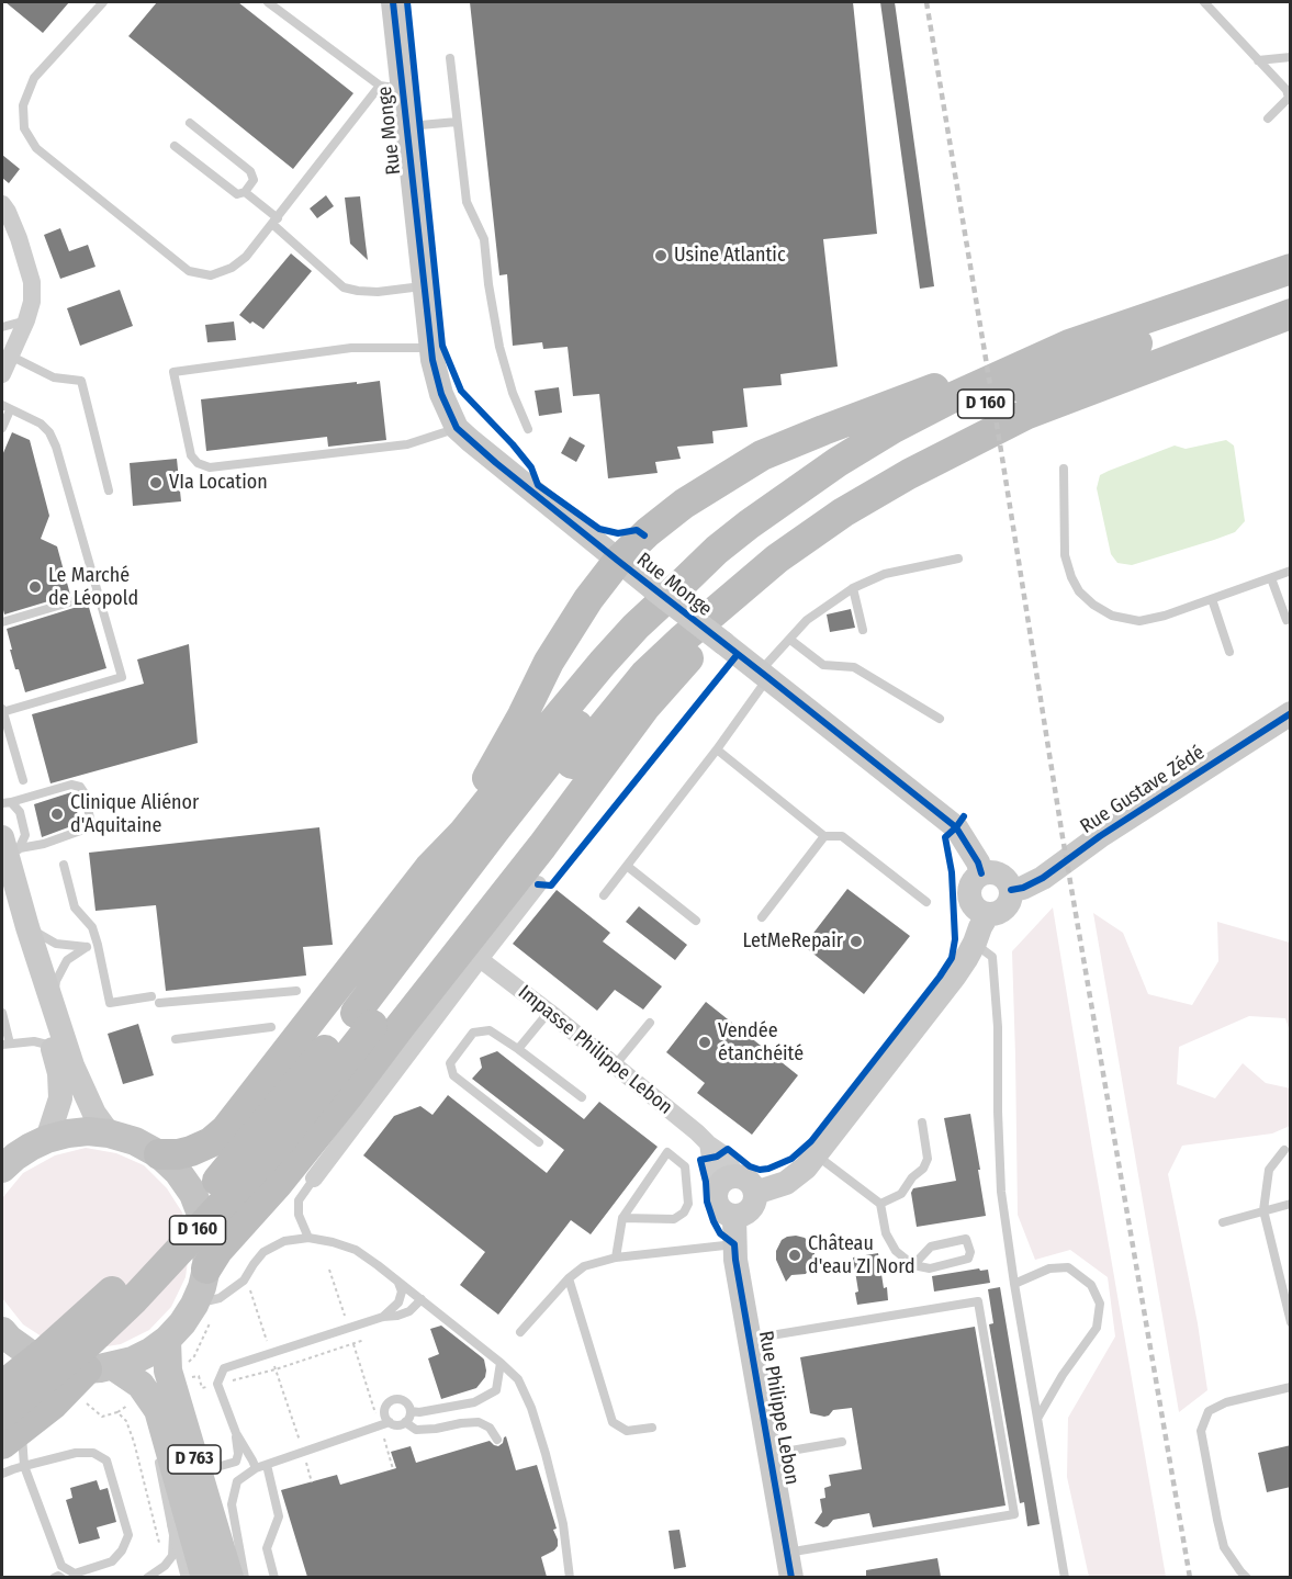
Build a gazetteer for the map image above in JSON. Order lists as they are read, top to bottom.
{
  "streets": {
    "highway": ["D 160"],
    "main road": ["D 763"],
    "street": [
      "Rue Monge",
      "Rue Gustave Zédé",
      "Impasse Philippe Lebon",
      "Rue Philippe Lebon"
    ]
  },
  "crossings": [
    ["Rue Monge", "Rue Gustave Zédé"],
    ["Impasse Philippe Lebon", "Rue Philippe Lebon"]
  ],
  "places": [
    "Usine Atlantic",
    "VIa Location",
    "Le Marché de Léopold",
    "Clinique Aliénor d'Aquitaine",
    "LetMeRepair",
    "Vendée étanchéité",
    "Château d'eau ZI Nord"
  ]
}
